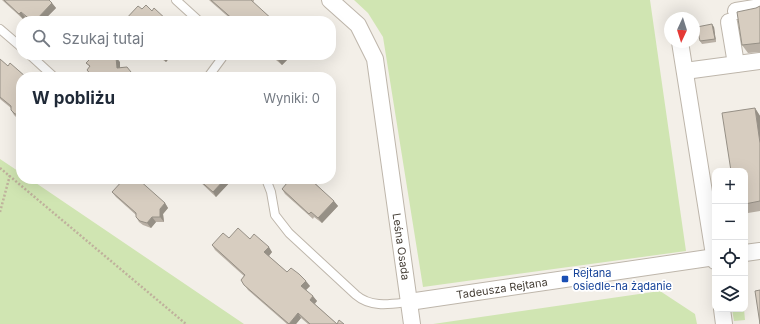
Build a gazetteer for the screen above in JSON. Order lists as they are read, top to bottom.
{
  "streets": {
    "street": ["Leśna Osada", "Tadeusza Rejtana"]
  },
  "crossings": [
    ["Leśna Osada", "Tadeusza Rejtana"]
  ],
  "places": {
    "transit": ["Rejtana osiedle-na żądanie"]
  },
  "north": "bottom",
  "page": {
    "search": "Szukaj tutaj",
    "heading": ["W pobliżu", "Wyniki: 0"],
    "map_buttons": ["+", "−"]
  }
}
